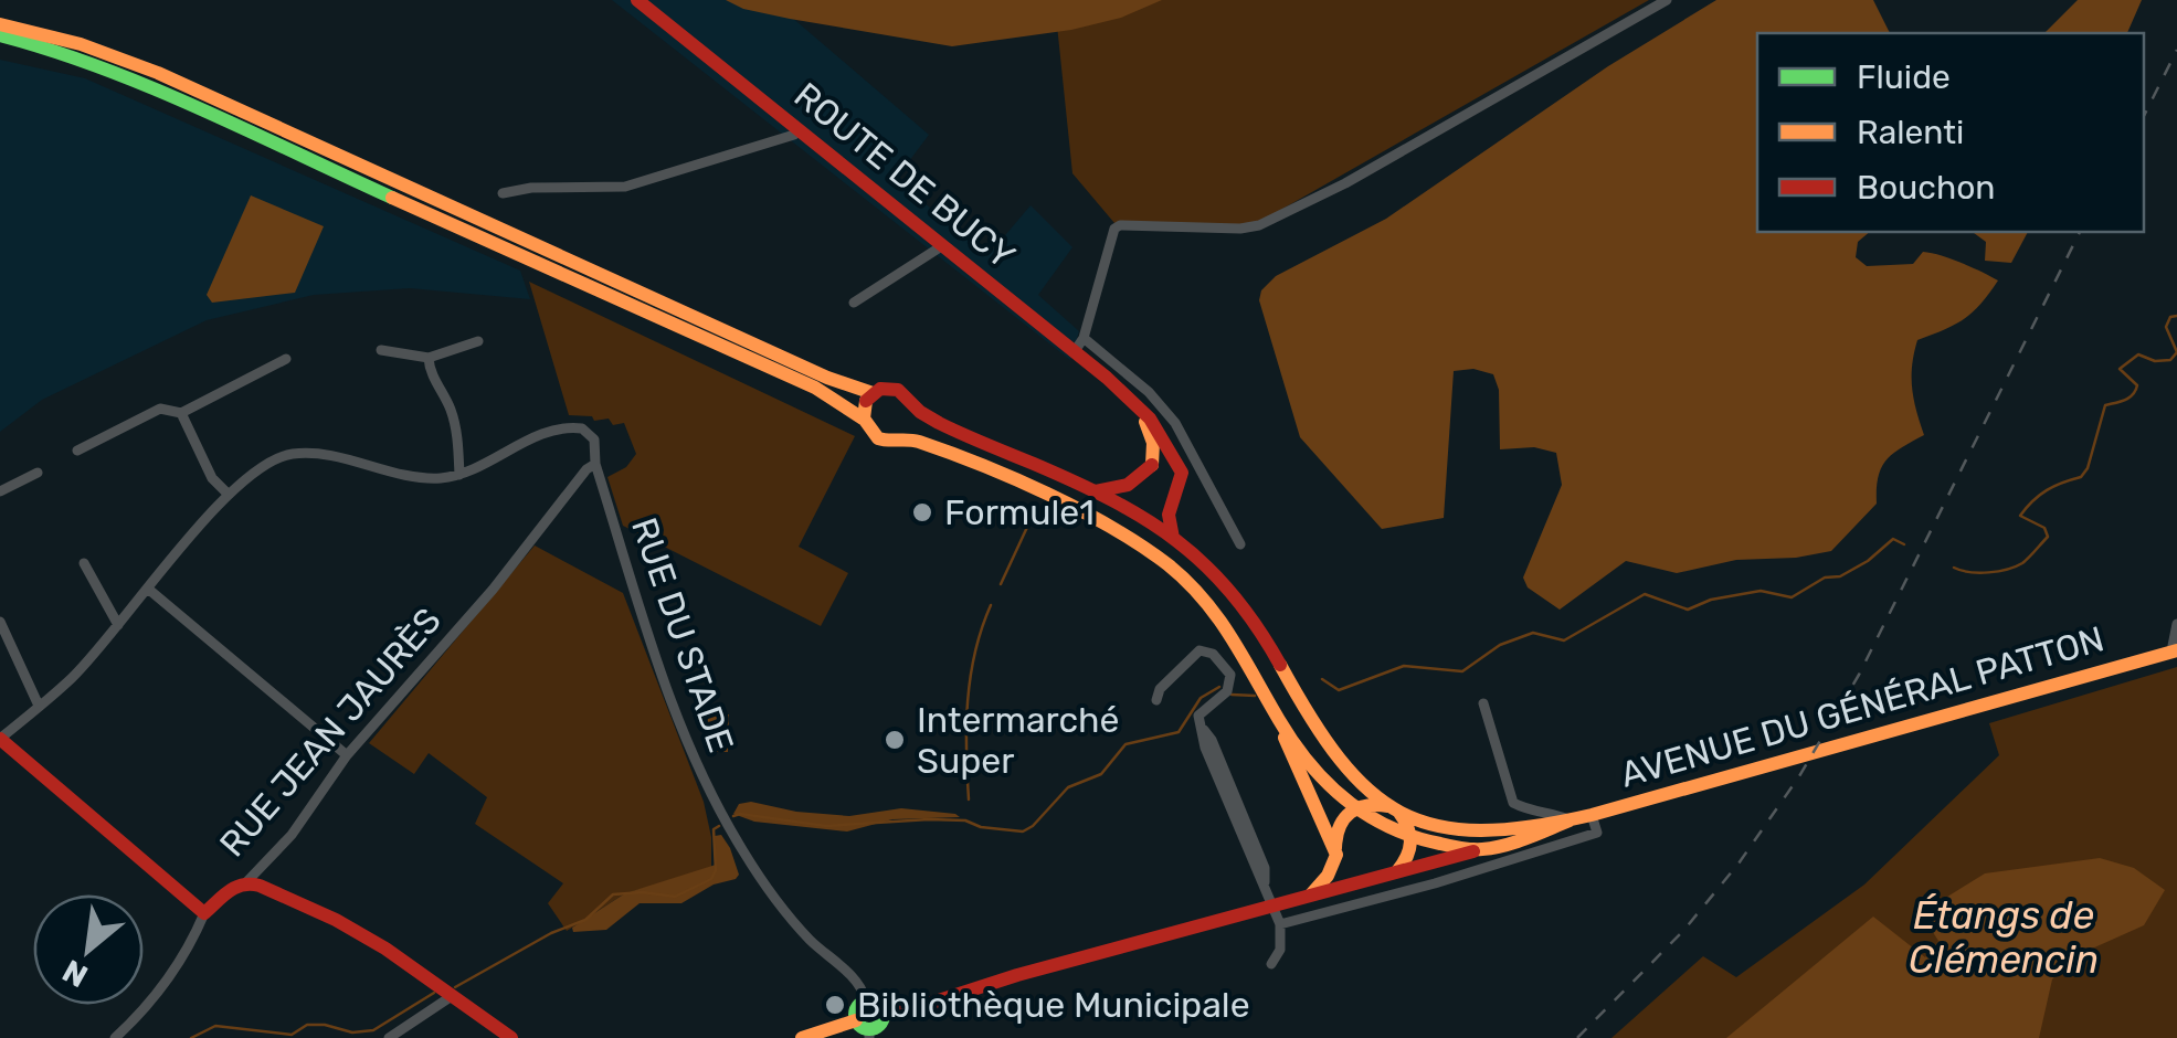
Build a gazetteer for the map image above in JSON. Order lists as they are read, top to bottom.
{
  "streets": {
    "main road": ["ROUTE DE BUCY", "AVENUE DU GÉNÉRAL PATTON", "RUE JEAN JAURÈS"],
    "street": ["RUE DU STADE"]
  },
  "crossings": [
    ["RUE DU STADE", "RUE JEAN JAURÈS"]
  ],
  "water": ["Étangs de Clémencin"],
  "places": ["Formule1", "Intermarché Super", "Bibliothèque Municipale"],
  "legend": ["Fluide", "Ralenti", "Bouchon"],
  "north": "bottom left"
}
